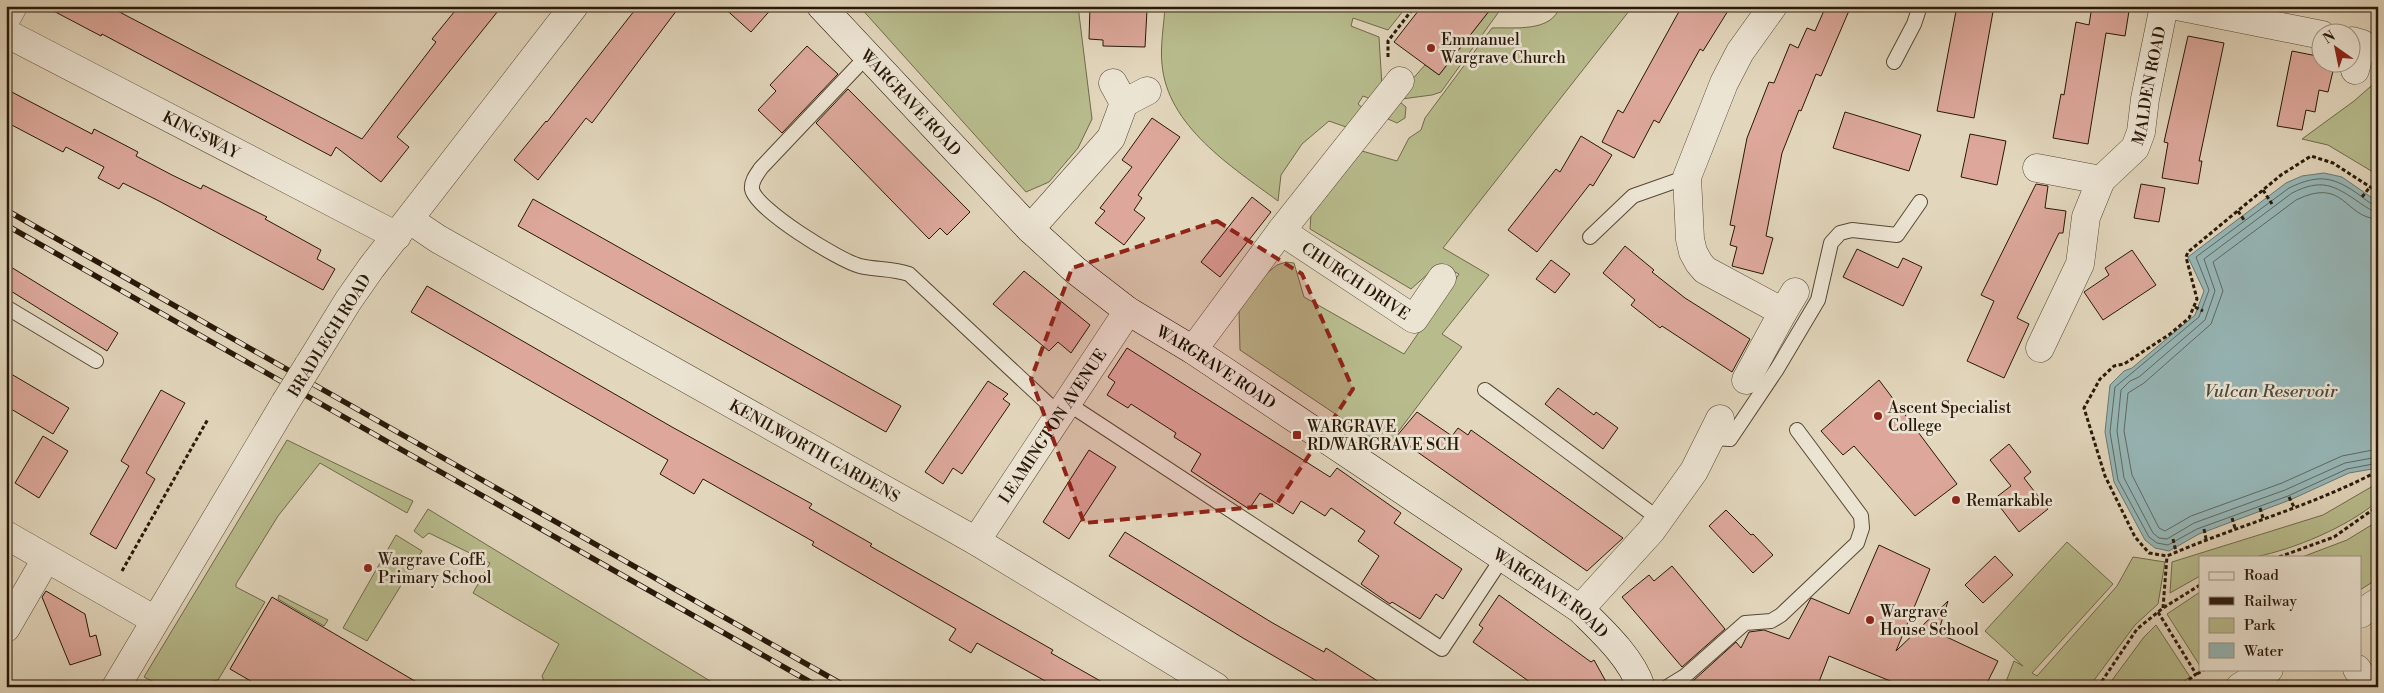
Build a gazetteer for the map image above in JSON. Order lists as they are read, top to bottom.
{
  "streets": {
    "street": [
      "MALDEN ROAD",
      "WARGRAVE ROAD",
      "KINGSWAY",
      "CHURCH DRIVE",
      "BRADLEGH ROAD",
      "LEAMINGTON AVENUE",
      "KENILWORTH GARDENS"
    ]
  },
  "crossings": [
    ["WARGRAVE ROAD", "LEAMINGTON AVENUE"],
    ["KINGSWAY", "BRADLEGH ROAD"],
    ["KINGSWAY", "KENILWORTH GARDENS"],
    ["BRADLEGH ROAD", "KENILWORTH GARDENS"],
    ["LEAMINGTON AVENUE", "KENILWORTH GARDENS"]
  ],
  "water": ["Vulcan Reservoir"],
  "places": {
    "other": [
      "Emmanuel Wargrave Church",
      "Ascent Specialist College",
      "Remarkable",
      "Wargrave CofE Primary School",
      "Wargrave House School"
    ],
    "transit": ["WARGRAVE RD/WARGRAVE SCH"]
  },
  "legend": [
    "Road",
    "Railway",
    "Park",
    "Water"
  ],
  "north": "top left"
}
